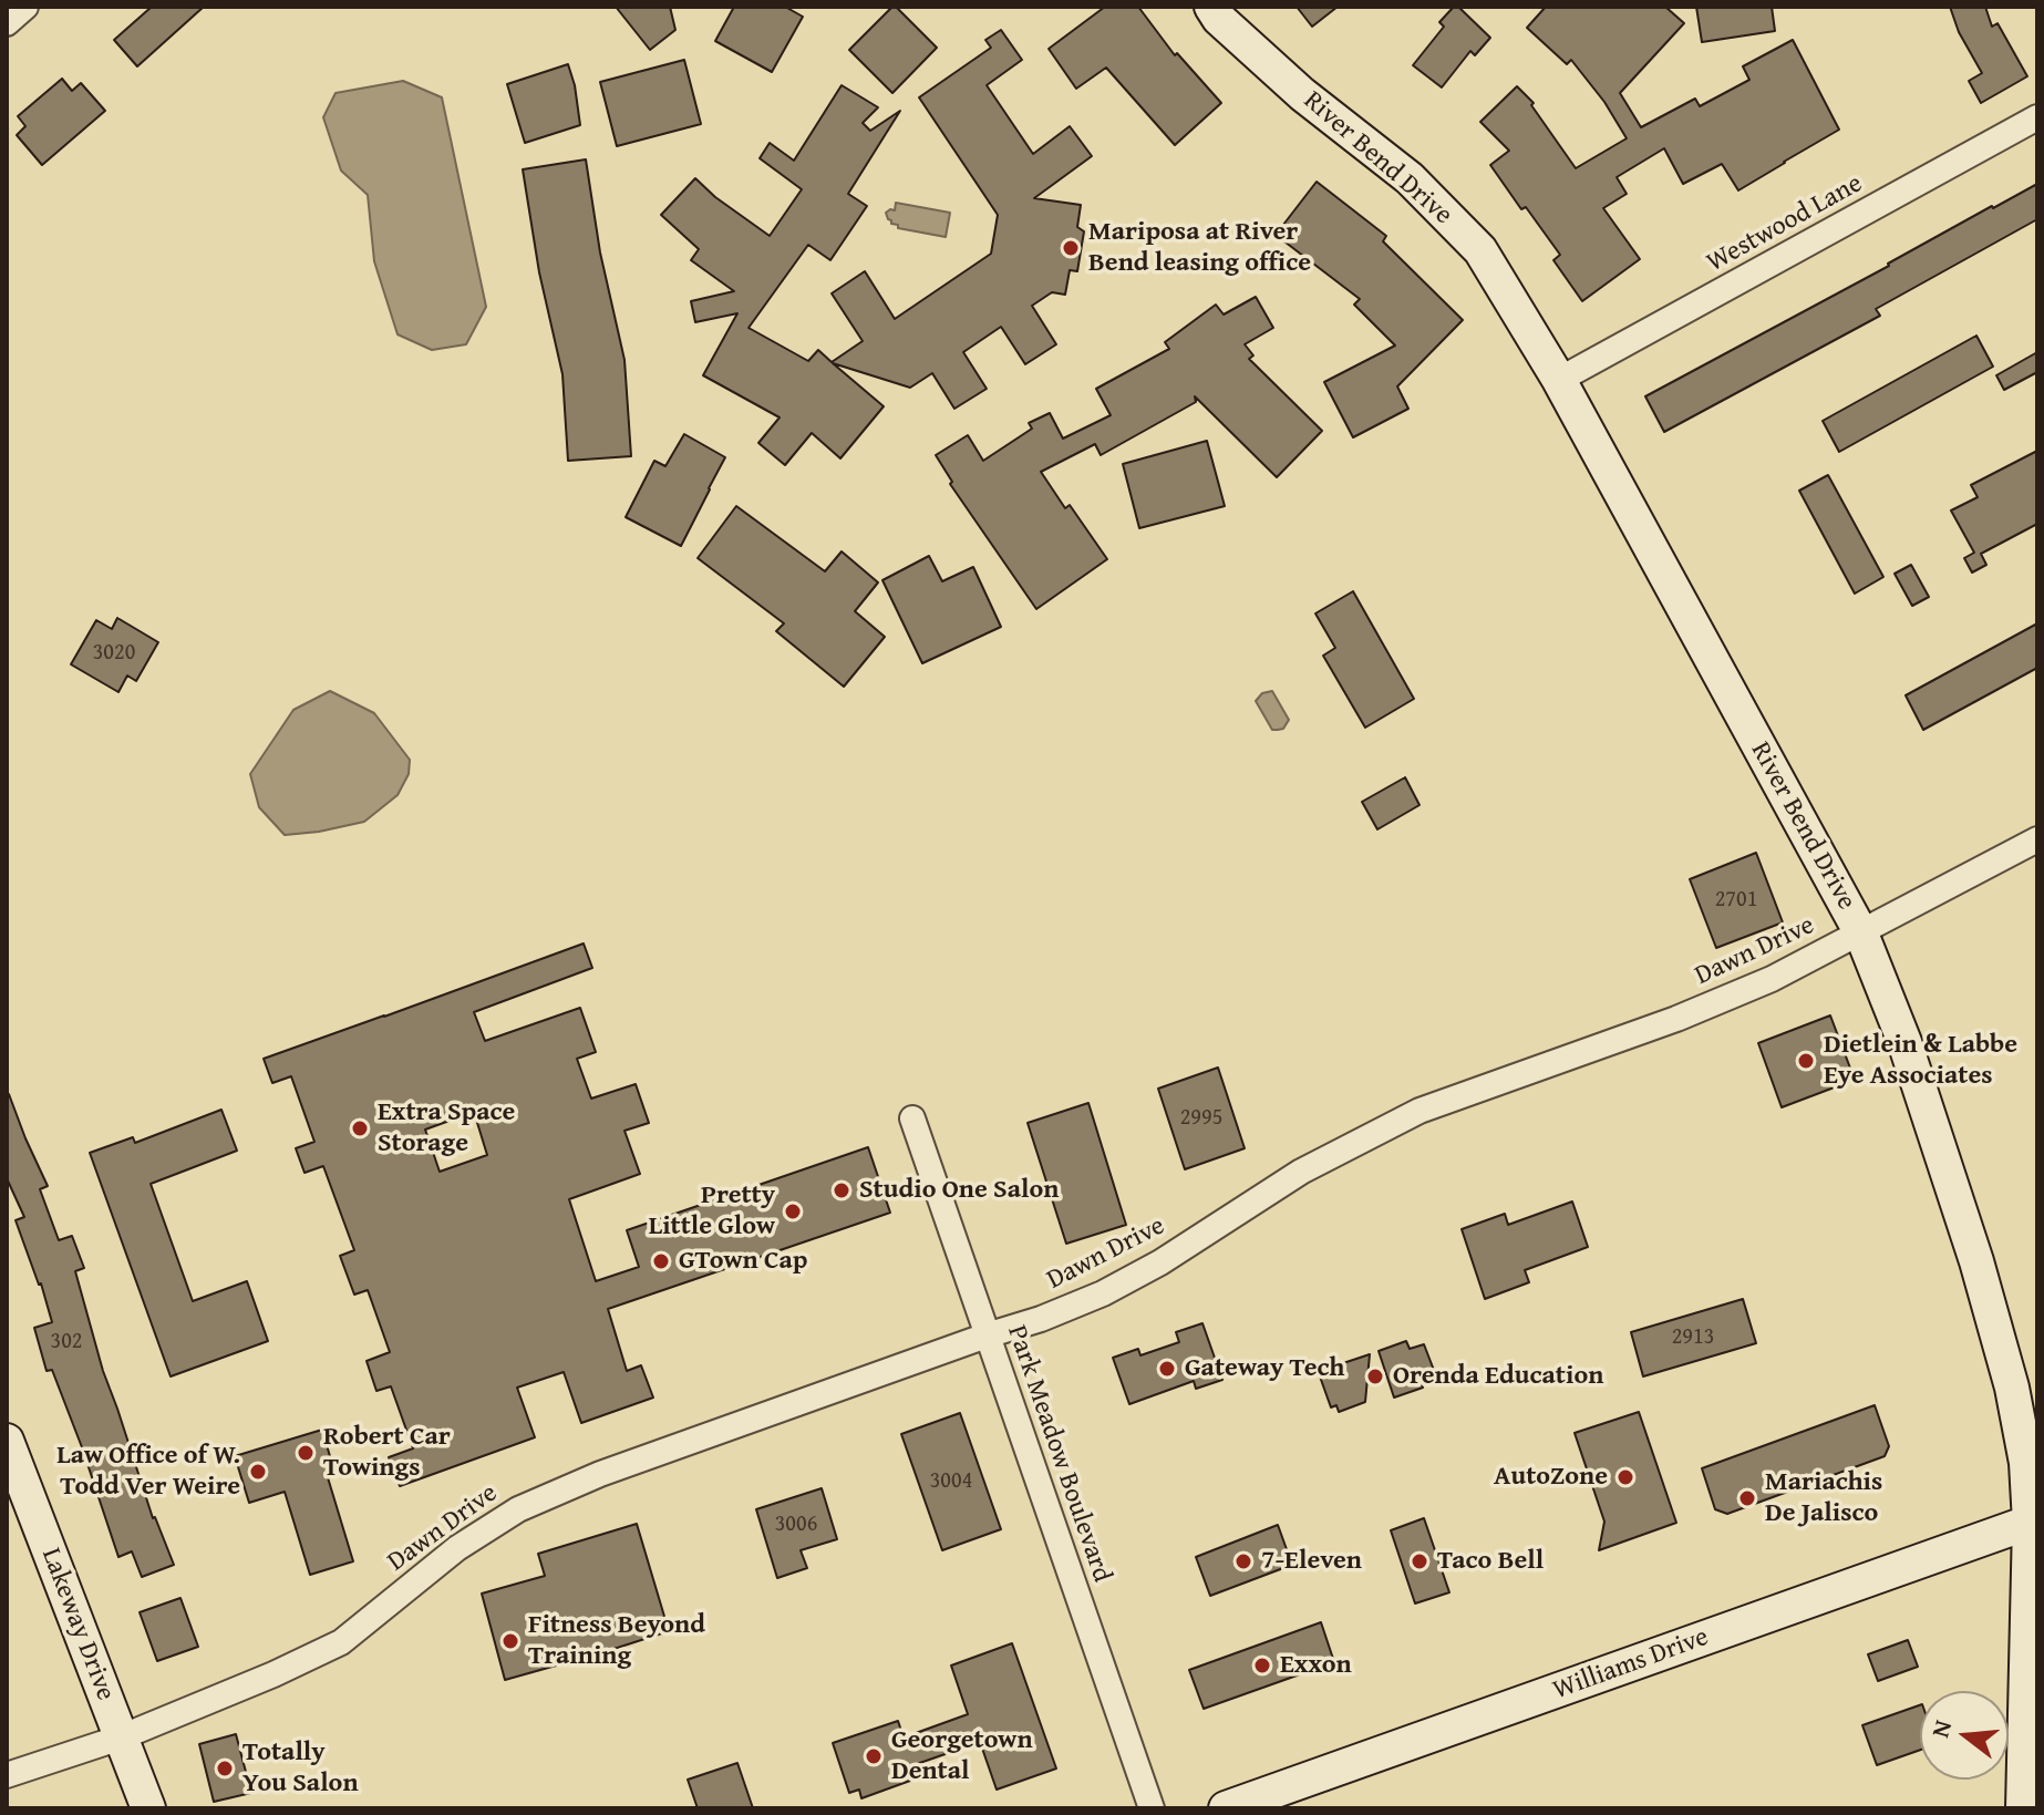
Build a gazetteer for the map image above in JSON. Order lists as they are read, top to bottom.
{
  "streets": {
    "street": [
      "River Bend Drive",
      "Westwood Lane",
      "Dawn Drive",
      "Park Meadow Boulevard",
      "Lakeway Drive",
      "Williams Drive"
    ]
  },
  "crossings": [
    ["River Bend Drive", "Westwood Lane"],
    ["River Bend Drive", "Dawn Drive"],
    ["River Bend Drive", "Williams Drive"],
    ["Dawn Drive", "Park Meadow Boulevard"],
    ["Dawn Drive", "Lakeway Drive"]
  ],
  "places": [
    "Mariposa at River Bend leasing office",
    "Dietlein & Labbe Eye Associates",
    "Extra Space Storage",
    "Studio One Salon",
    "Pretty Little Glow",
    "GTown Cap",
    "Gateway Tech",
    "Orenda Education",
    "Robert Car Towings",
    "Law Office of W. Todd Ver Weire",
    "AutoZone",
    "Mariachis De Jalisco",
    "7-Eleven",
    "Taco Bell",
    "Fitness Beyond Training",
    "Exxon",
    "Georgetown Dental",
    "Totally You Salon"
  ],
  "house_numbers": [
    "3020",
    "2701",
    "2995",
    "2913",
    "302",
    "3004",
    "3006"
  ],
  "north": "left"
}
